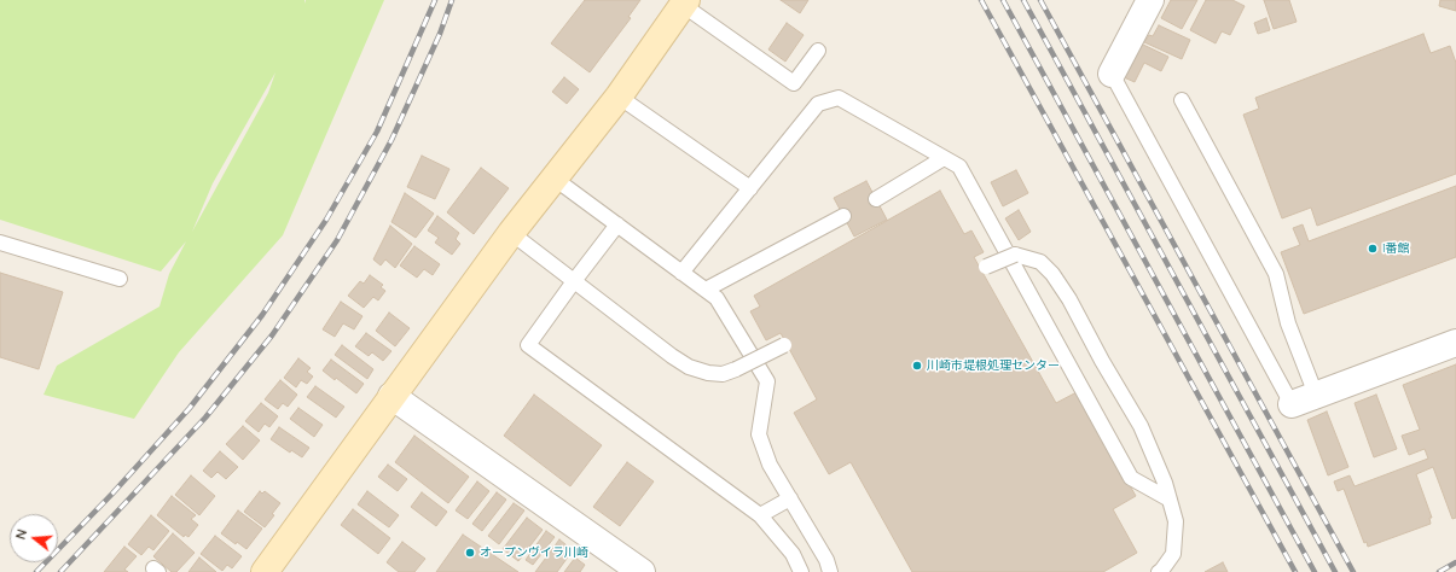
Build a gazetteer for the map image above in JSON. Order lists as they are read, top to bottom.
{
  "places": ["I番館", "川崎市堤根処理センター", "オープンヴイラ川崎"],
  "north": "left"
}
